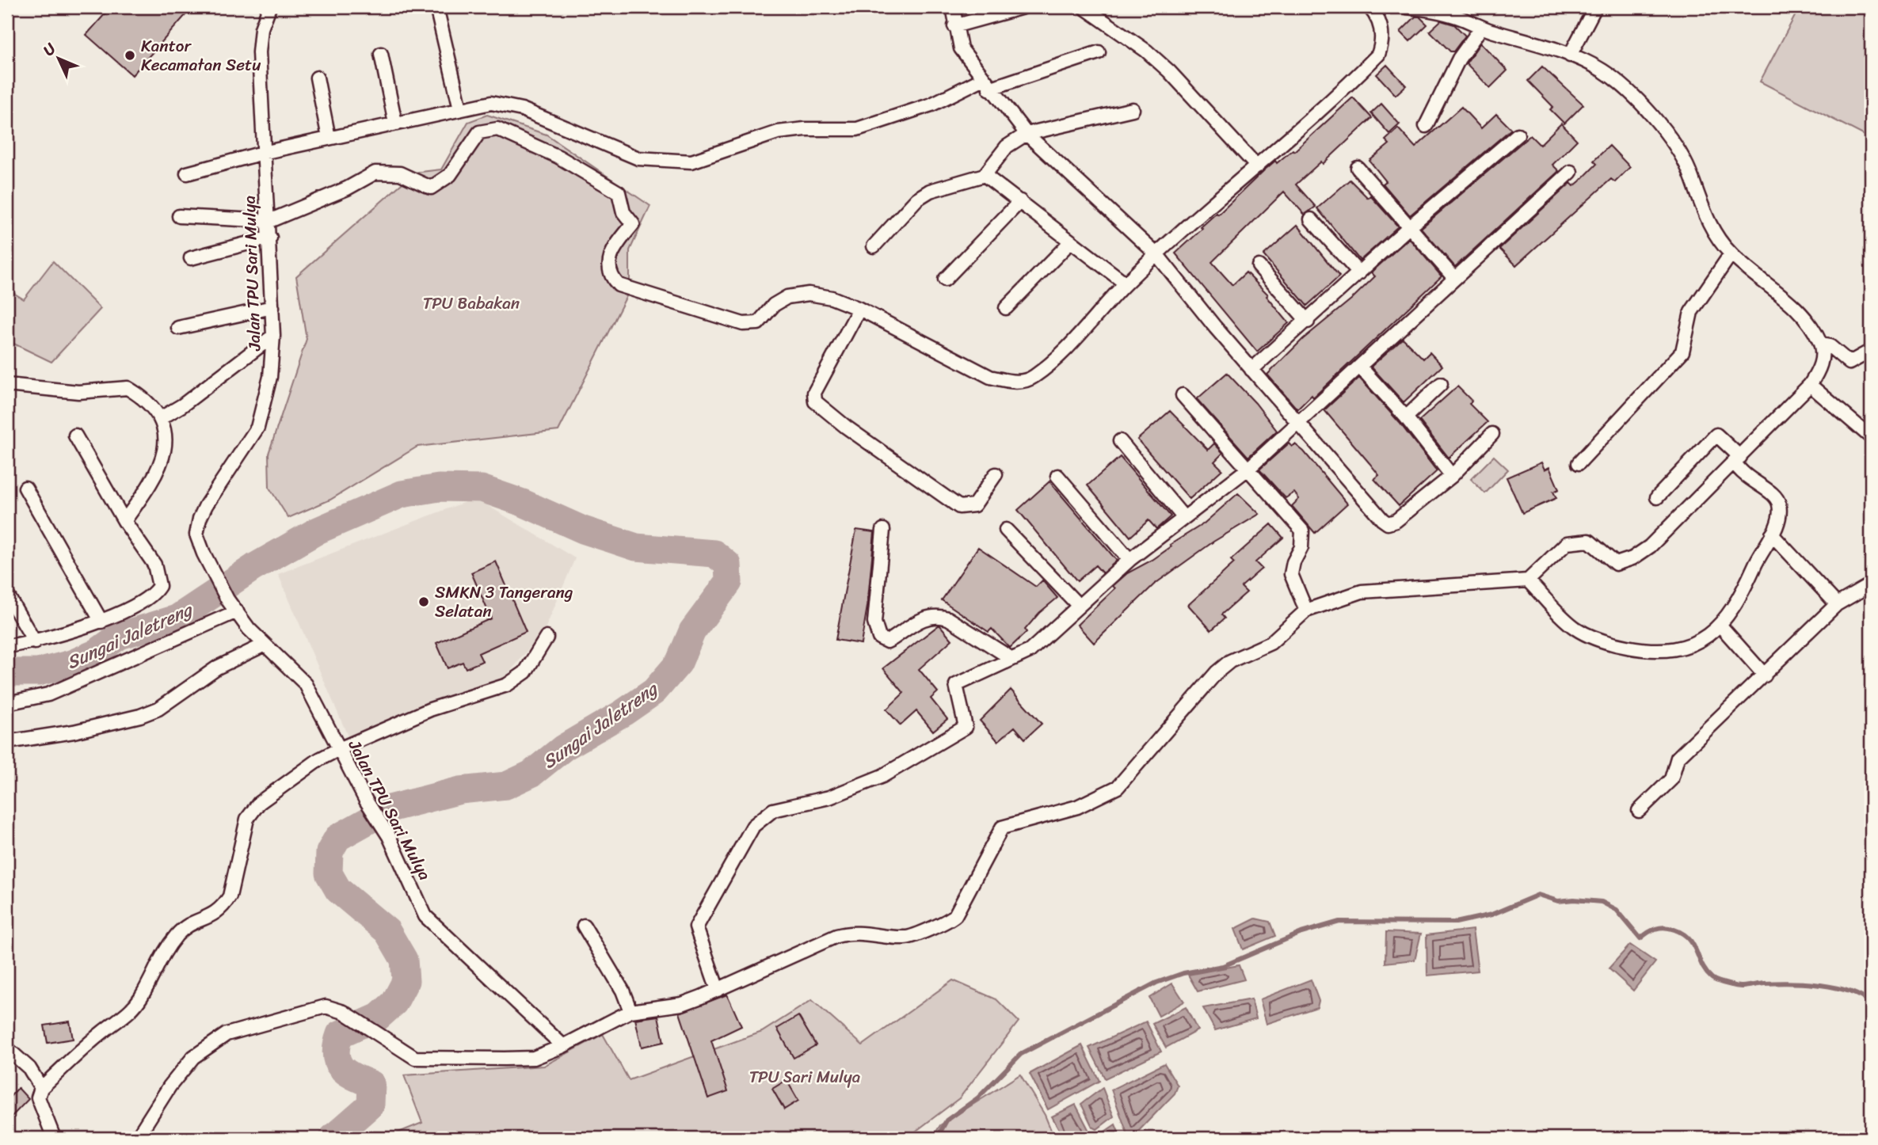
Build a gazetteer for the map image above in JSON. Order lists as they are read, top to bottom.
{
  "streets": {
    "street": ["Jalan TPU Sari Mulya"]
  },
  "water": ["Sungai Jaletreng"],
  "parks": ["TPU Babakan", "TPU Sari Mulya"],
  "places": ["Kantor Kecamatan Setu", "SMKN 3 Tangerang Selatan"],
  "north": "top left"
}
